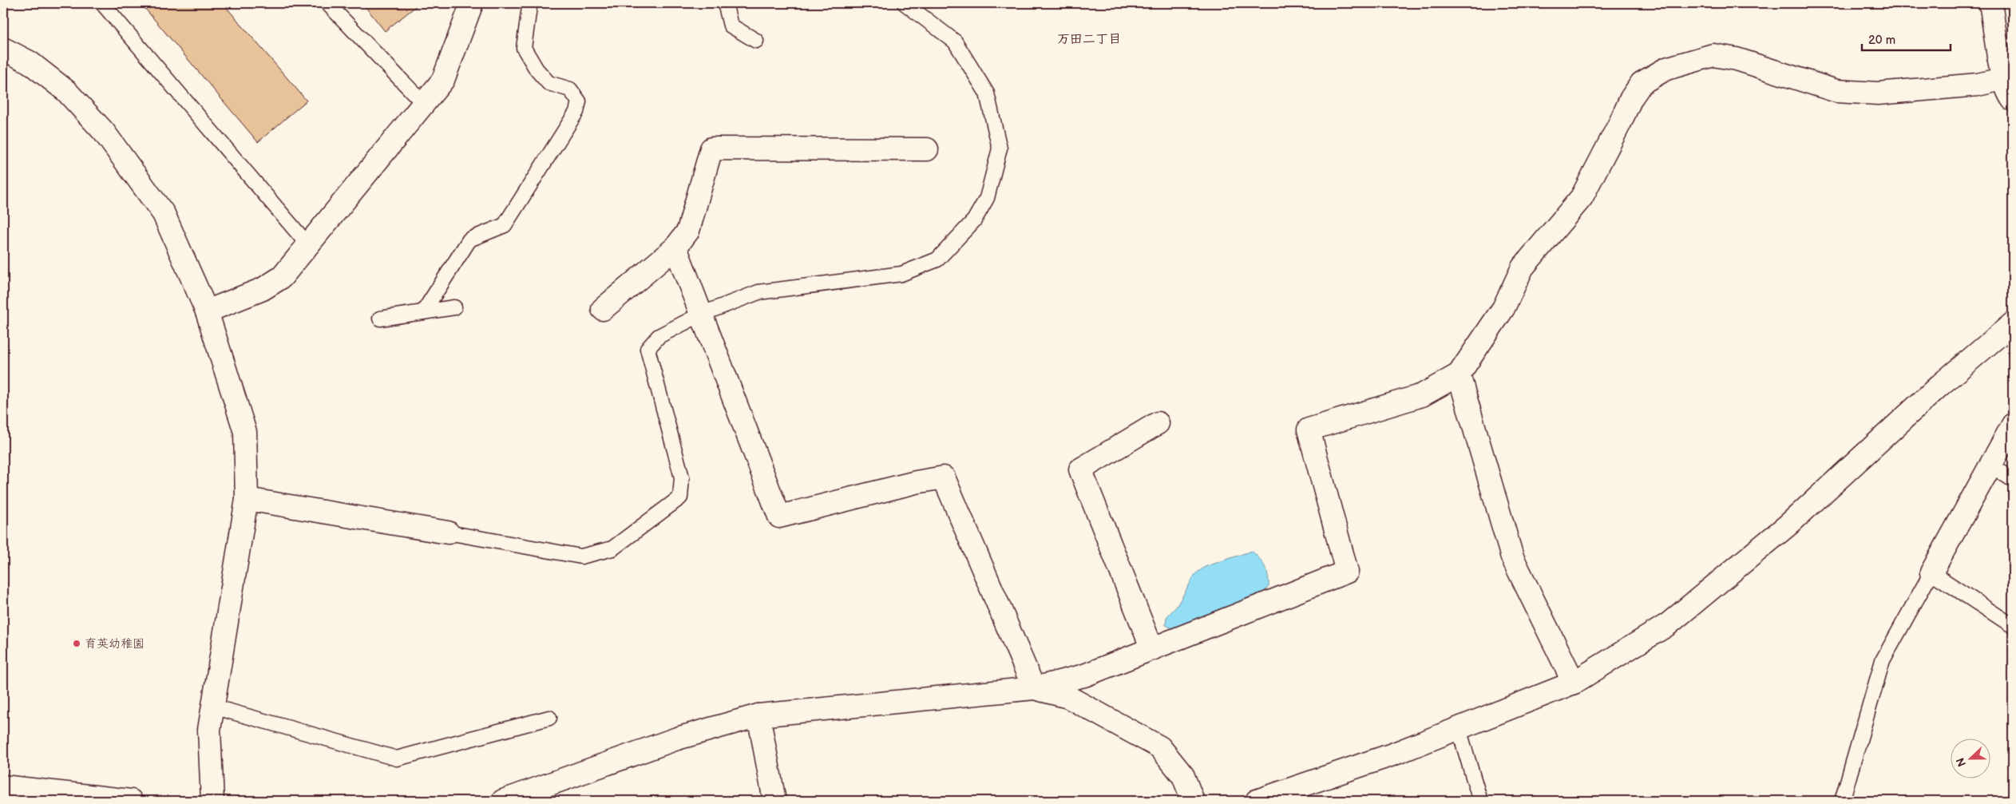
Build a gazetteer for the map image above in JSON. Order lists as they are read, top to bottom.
{
  "districts": ["万田二丁目"],
  "places": ["育英幼稚園"],
  "scale_bar": "20 m",
  "north": "left"
}
